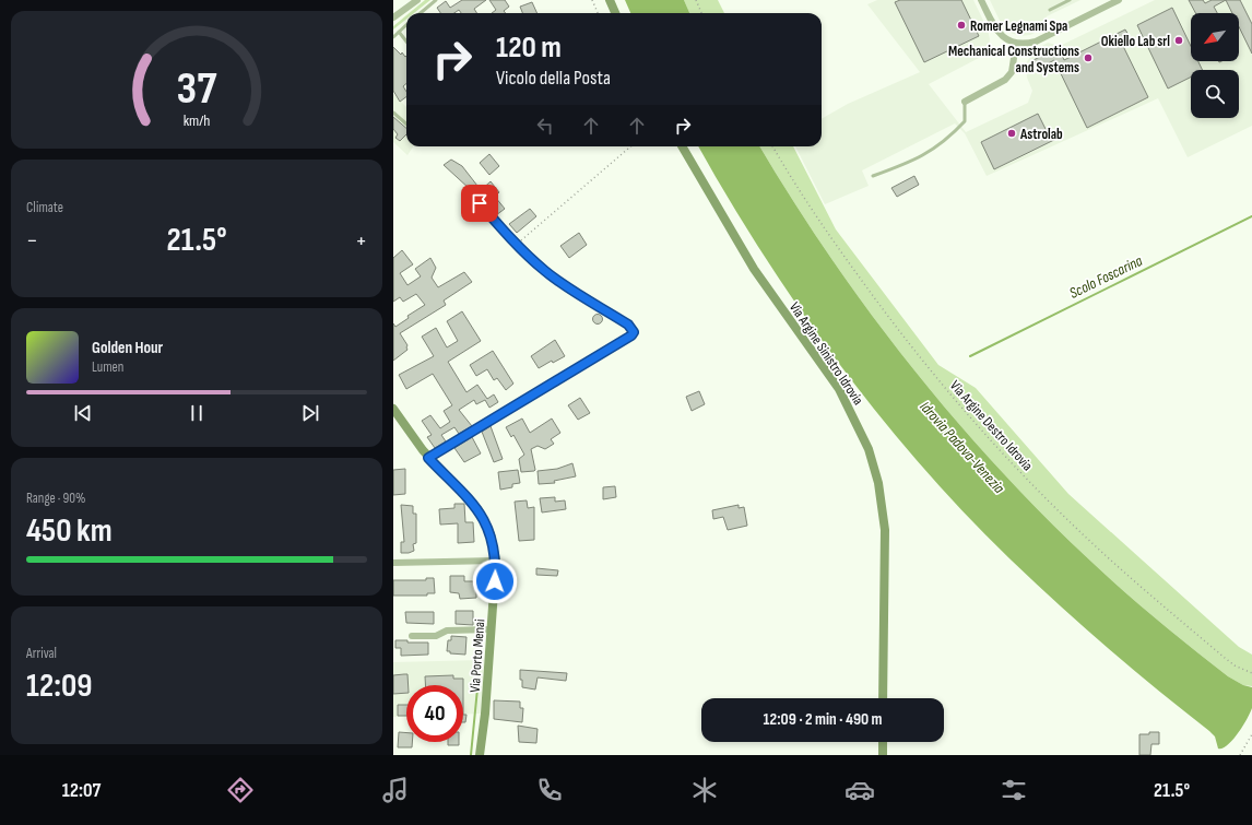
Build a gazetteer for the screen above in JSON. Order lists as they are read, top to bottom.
{
  "streets": {
    "main road": ["Via Argine Sinistro Idrovia", "Via Porto Menai"],
    "path": ["Via Argine Destro Idrovia"]
  },
  "water": ["Scolo Foscarina", "Idrovia Padova-Venezia"],
  "places": [
    "Romer Legnami Spa",
    "Okiello Lab srl",
    "Mechanical Constructions and Systems",
    "Astrolab"
  ],
  "north": "bottom left",
  "page": {
    "turn": ["120 m", "Vicolo della Posta"],
    "tile": [
      "Climate",
      ["Range · 90%", "450 km"],
      ["Arrival", "12:09"]
    ],
    "heat": ["−", "21.5°", "+"],
    "song": ["Golden Hour", "Lumen"],
    "limit": "40",
    "trip": "12:09 · 2 min · 490 m",
    "tabs": ["12:07", "21.5°"],
    "gauge": ["37", "km/h"]
  }
}
